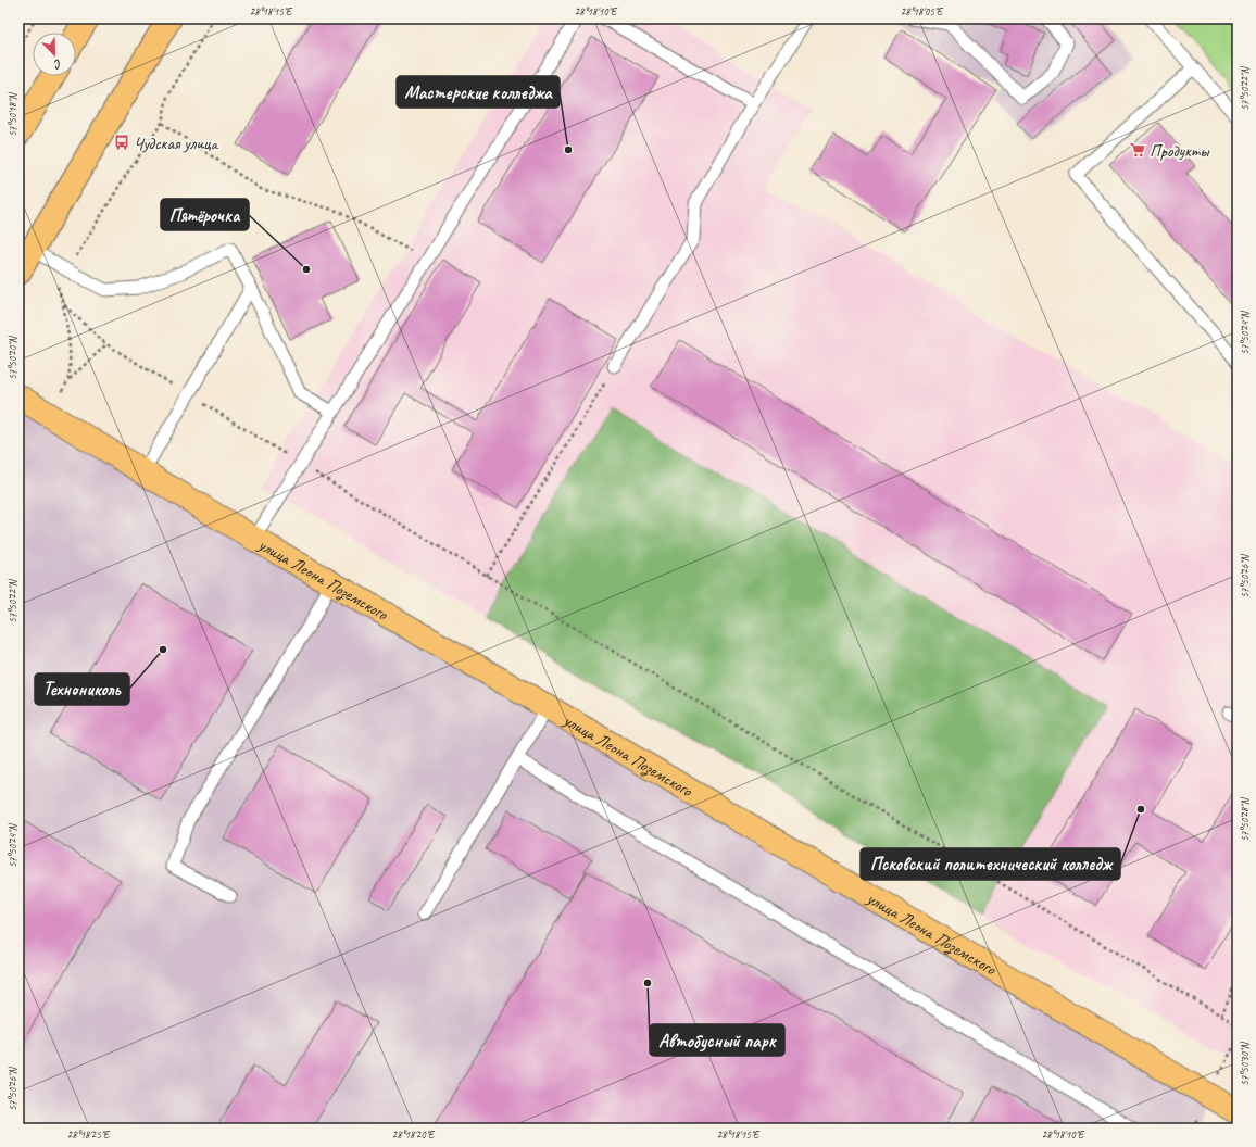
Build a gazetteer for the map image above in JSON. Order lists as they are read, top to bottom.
{
  "streets": {
    "highway": ["улица Леона Поземского"]
  },
  "places": {
    "bus stop": ["Чудская улица"],
    "other": [
      "Мастерские колледжа",
      "Пятёрочка",
      "Технониколь",
      "Псковский политехнический колледж",
      "Автобусный парк"
    ],
    "supermarket": ["Продукты"]
  },
  "north": "bottom right",
  "coordinates": [
    "28°18'15\"E",
    "28°18'10\"E",
    "28°18'05\"E",
    "57°50'22\"N",
    "57°50'18\"N",
    "57°50'24\"N",
    "57°50'20\"N",
    "57°50'26\"N",
    "57°50'28\"N",
    "57°50'30\"N",
    "28°18'25\"E",
    "28°18'20\"E"
  ]
}
